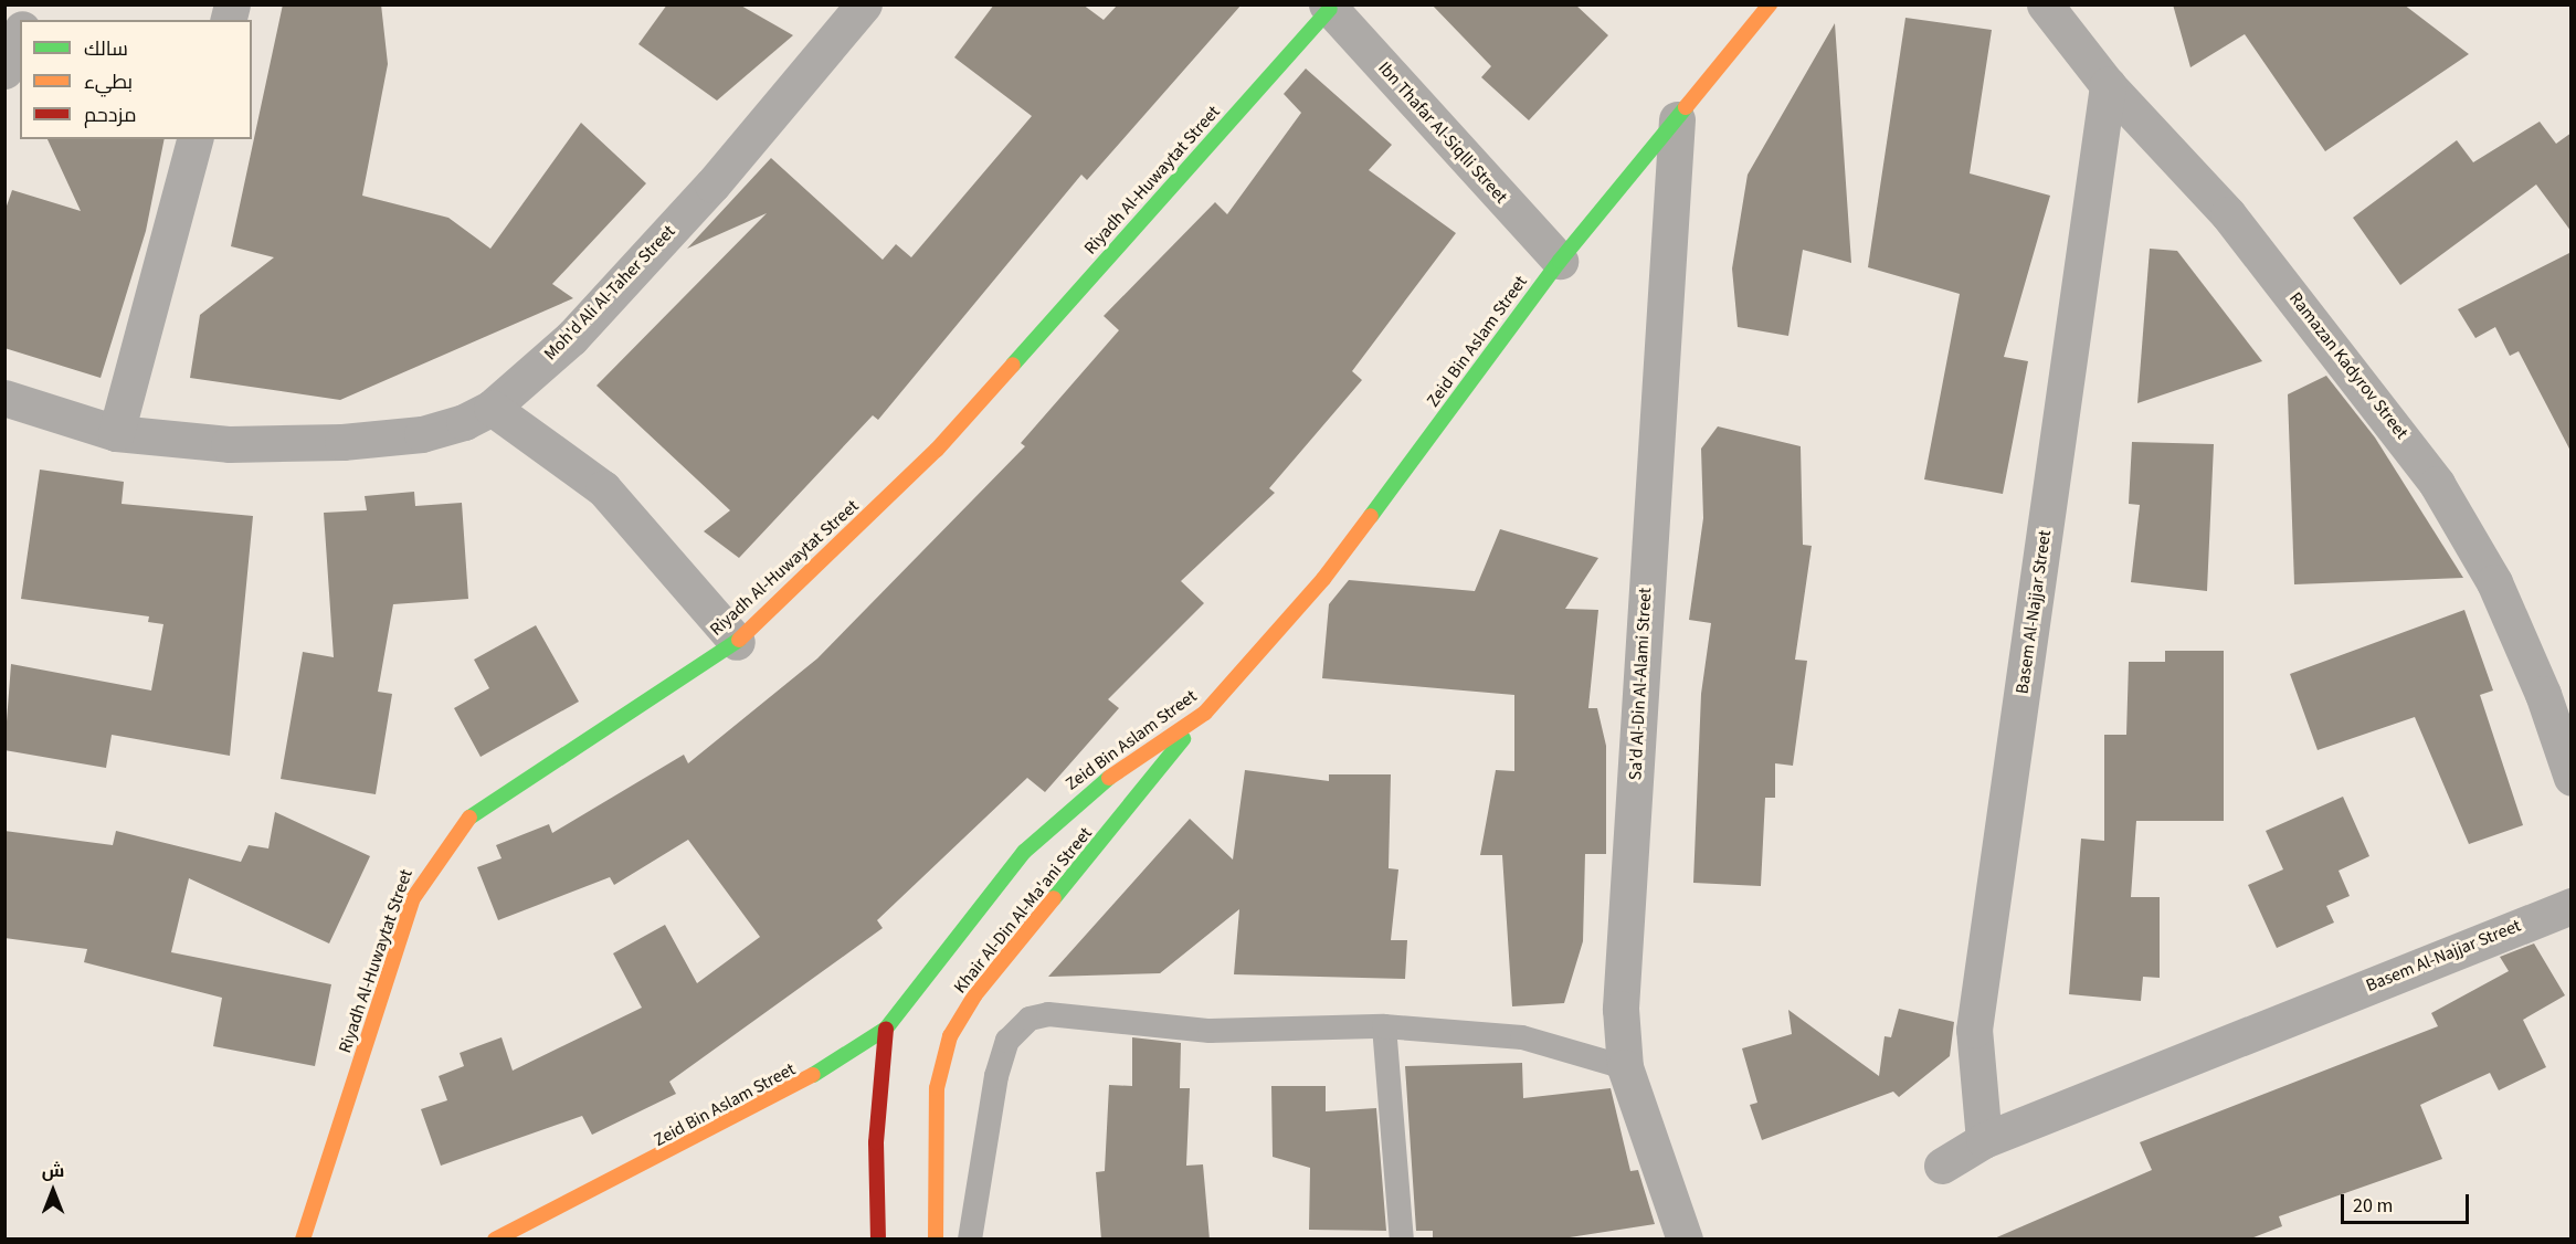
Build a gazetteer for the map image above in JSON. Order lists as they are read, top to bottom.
{
  "streets": {
    "street": [
      "Ibn Thafar Al-Siqlli Street",
      "Riyadh Al-Huwaytat Street",
      "Moh'd Ali Al-Taher Street",
      "Zeid Bin Aslam Street",
      "Ramazan Kadyrov Street",
      "Basem Al-Najjar Street",
      "Sa'd Al-Din Al-Alami Street",
      "Khair Al-Din Al-Ma'ani Street"
    ]
  },
  "crossings": [
    ["Ibn Thafar Al-Siqlli Street", "Riyadh Al-Huwaytat Street"],
    ["Ibn Thafar Al-Siqlli Street", "Zeid Bin Aslam Street"],
    ["Zeid Bin Aslam Street", "Sa'd Al-Din Al-Alami Street"],
    ["Zeid Bin Aslam Street", "Khair Al-Din Al-Ma'ani Street"],
    ["Ramazan Kadyrov Street", "Basem Al-Najjar Street"]
  ],
  "legend": ["سالك", "بطيء", "مزدحم"],
  "scale_bar": "20 m",
  "north": "top"
}
